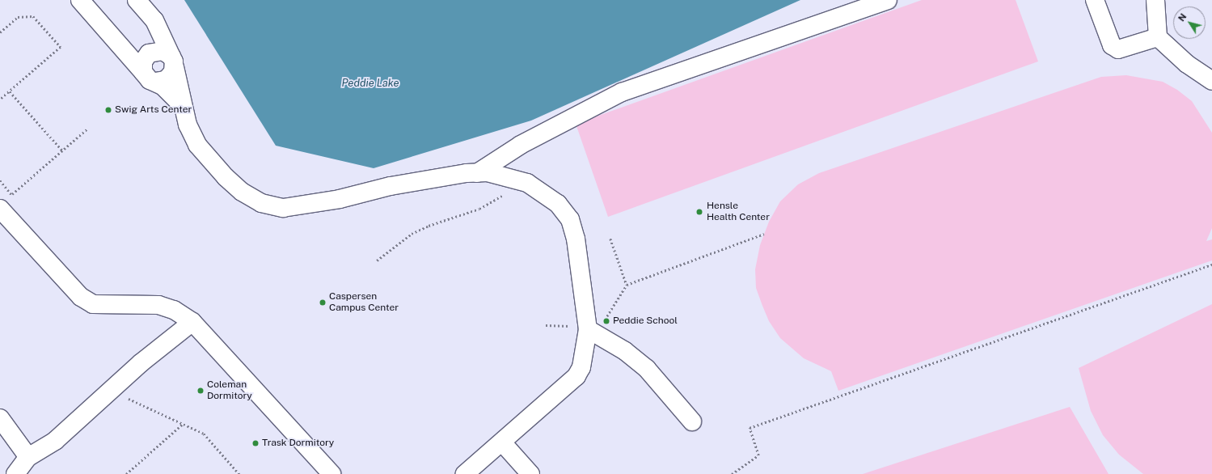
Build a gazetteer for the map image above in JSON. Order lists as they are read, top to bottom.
{
  "water": ["Peddie Lake"],
  "places": [
    "Swig Arts Center",
    "Hensle Health Center",
    "Caspersen Campus Center",
    "Peddie School",
    "Coleman Dormitory",
    "Trask Dormitory"
  ],
  "north": "top left"
}
